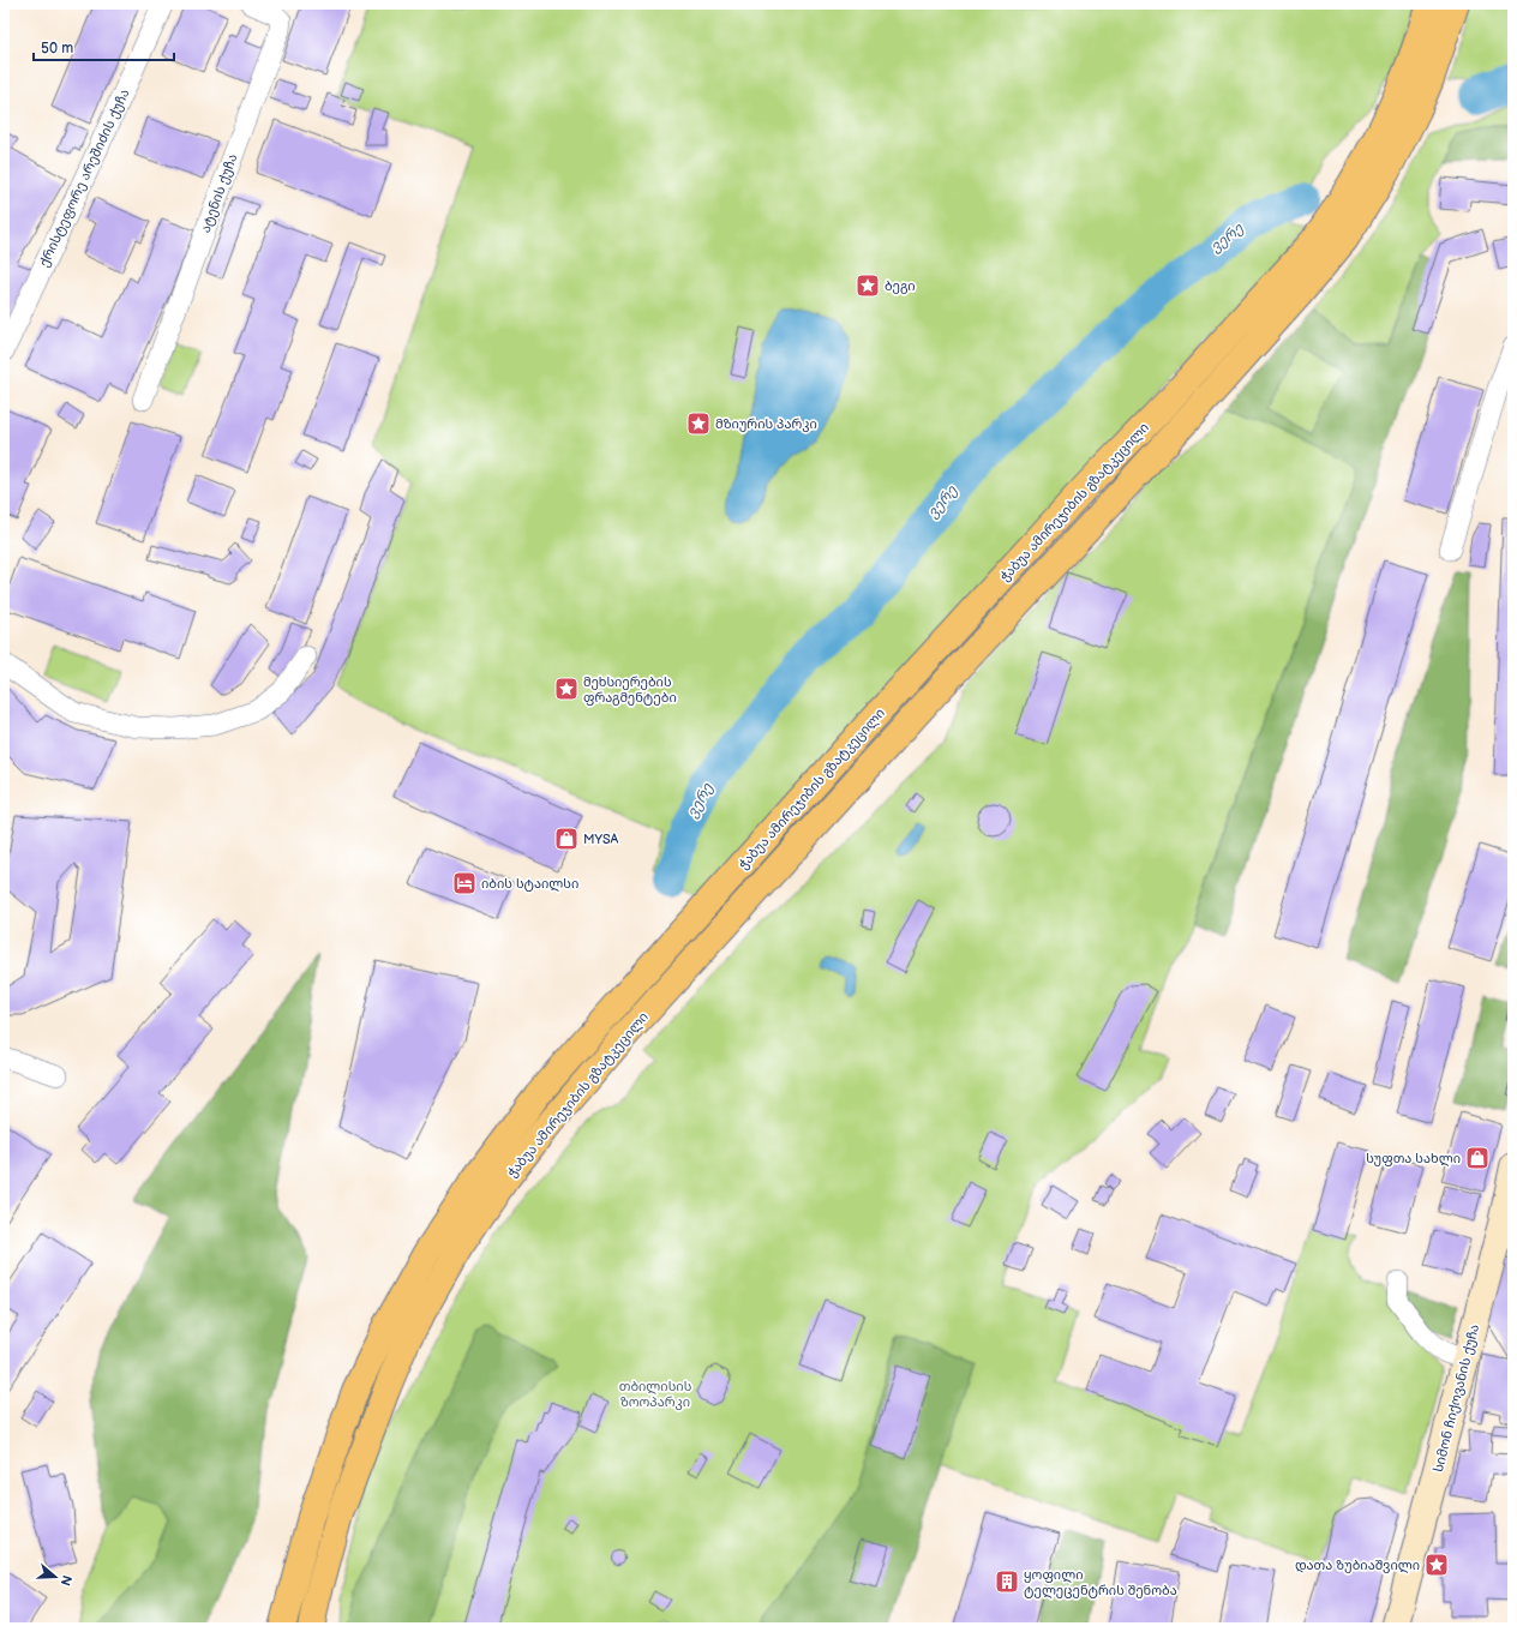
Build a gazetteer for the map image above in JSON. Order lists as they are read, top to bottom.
{
  "streets": {
    "main road": ["ჭაბუა ამირეჯიბის გზატკეცილი"],
    "street": ["ქრისტეფორე არეშიძის ქუჩა", "ატენის ქუჩა", "სიმონ ჩიქოვანის ქუჩა"]
  },
  "water": ["ვერე"],
  "parks": ["თბილისის ზოოპარკი"],
  "places": {
    "place": [
      "ბეგი",
      "მზიურის პარკი",
      "მეხსიერების ფრაგმენტები",
      "დათა ზუბიაშვილი"
    ],
    "shop": ["MYSA", "სუფთა სახლი"],
    "hotel": ["იბის სტაილსი"],
    "building": ["ყოფილი ტელეცენტრის შენობა"]
  },
  "scale_bar": "50 m",
  "north": "right"
}
